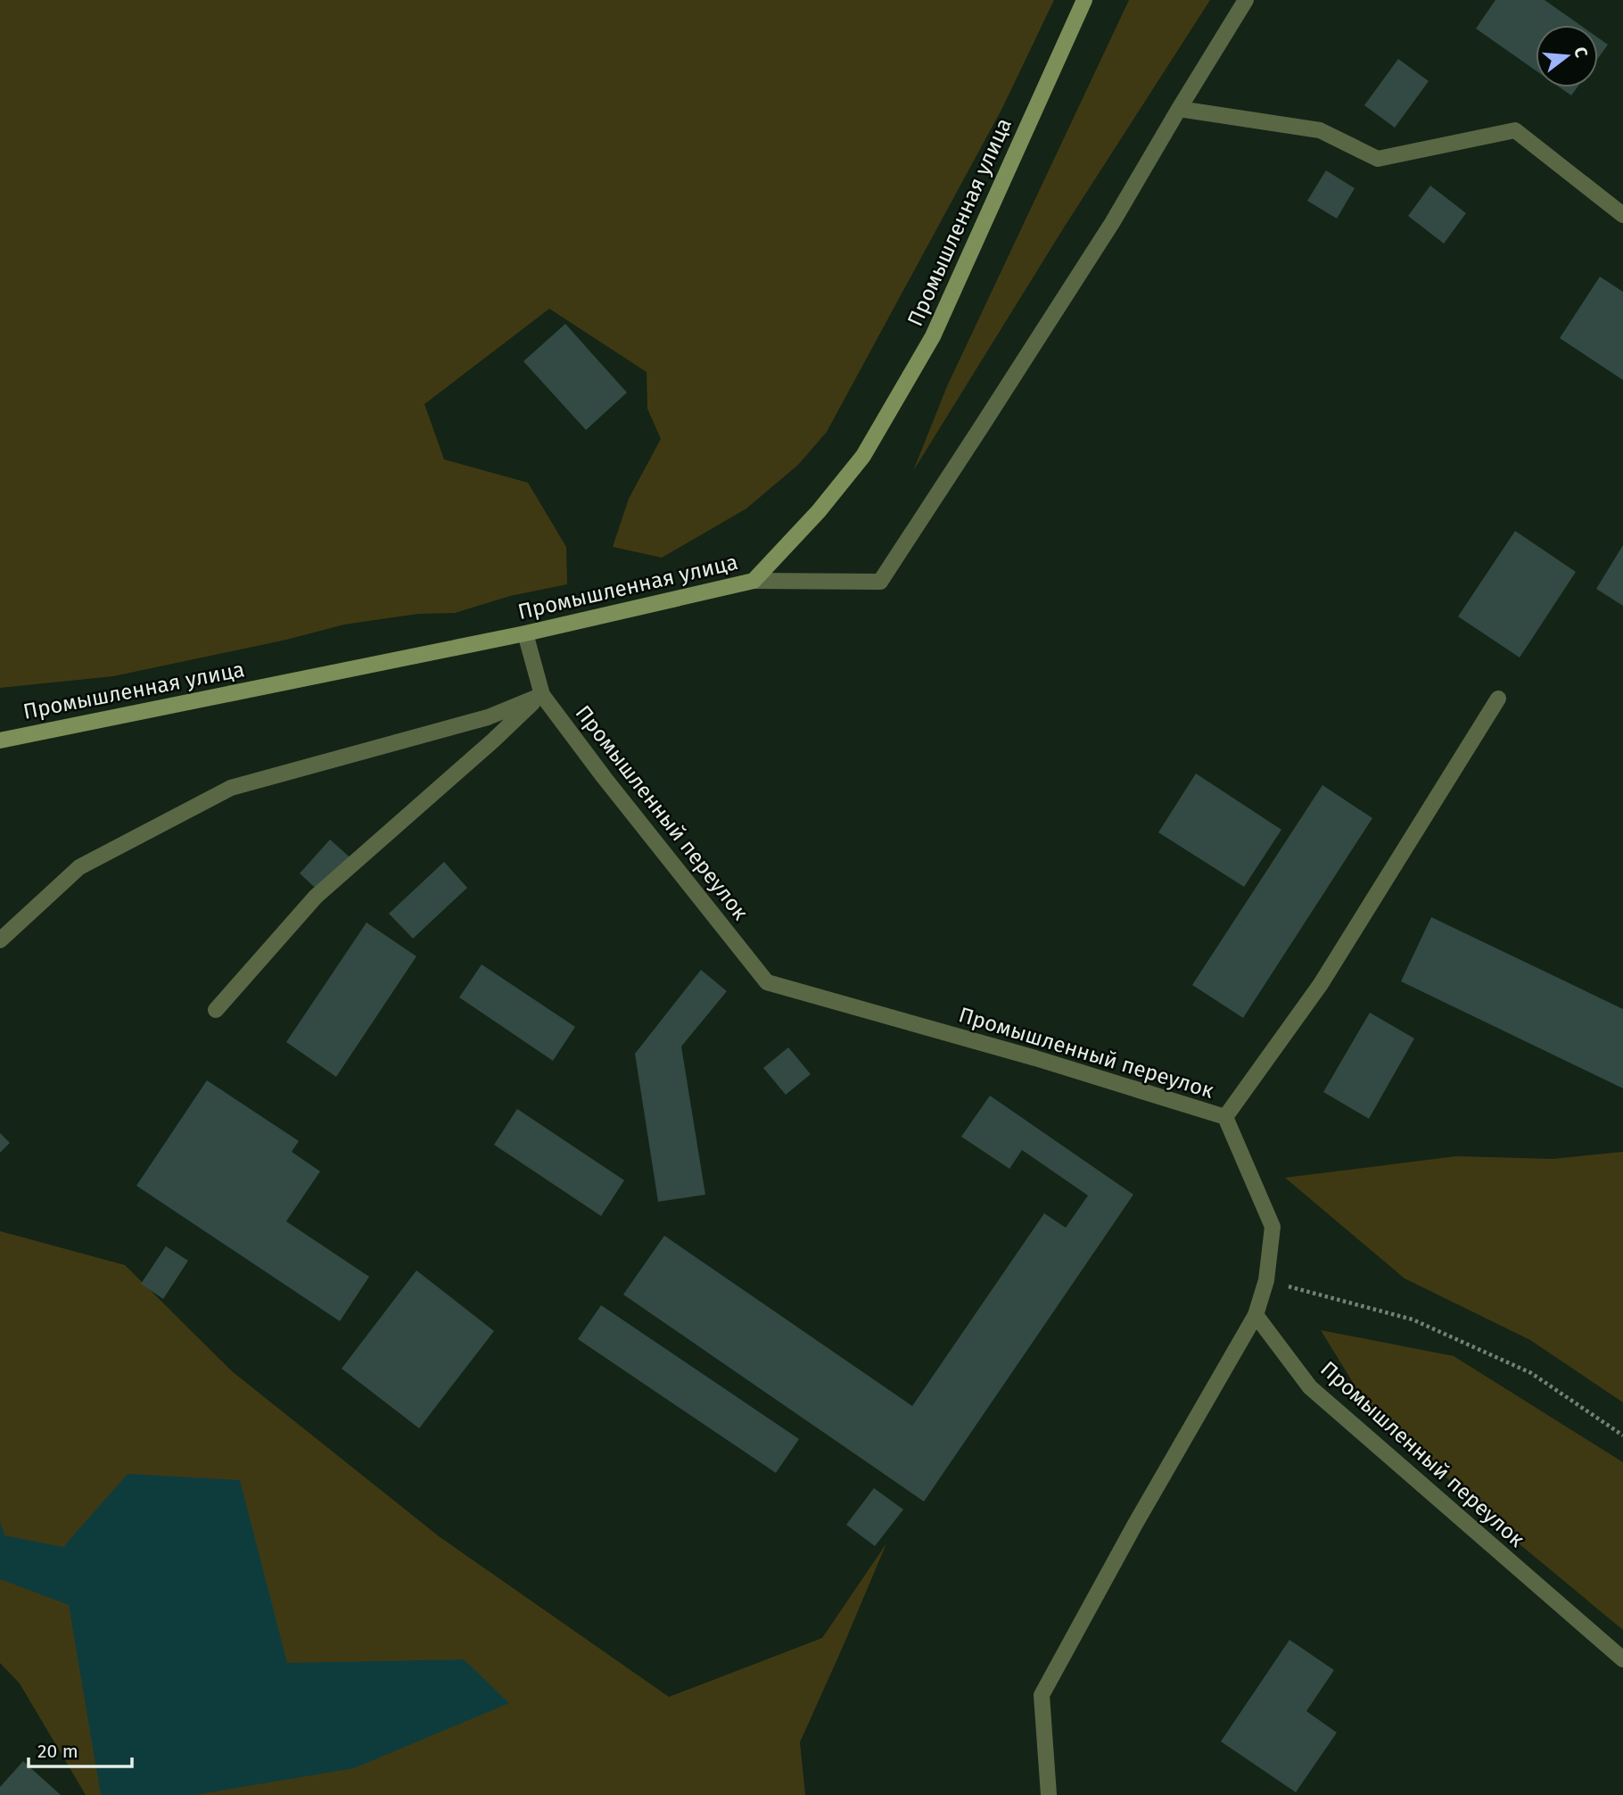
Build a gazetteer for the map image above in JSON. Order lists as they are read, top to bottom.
{
  "streets": {
    "main road": ["Промышленная улица"],
    "street": ["Промышленный переулок"]
  },
  "crossings": [
    ["Промышленная улица", "Промышленный переулок"]
  ],
  "scale_bar": "20 m",
  "north": "right"
}
